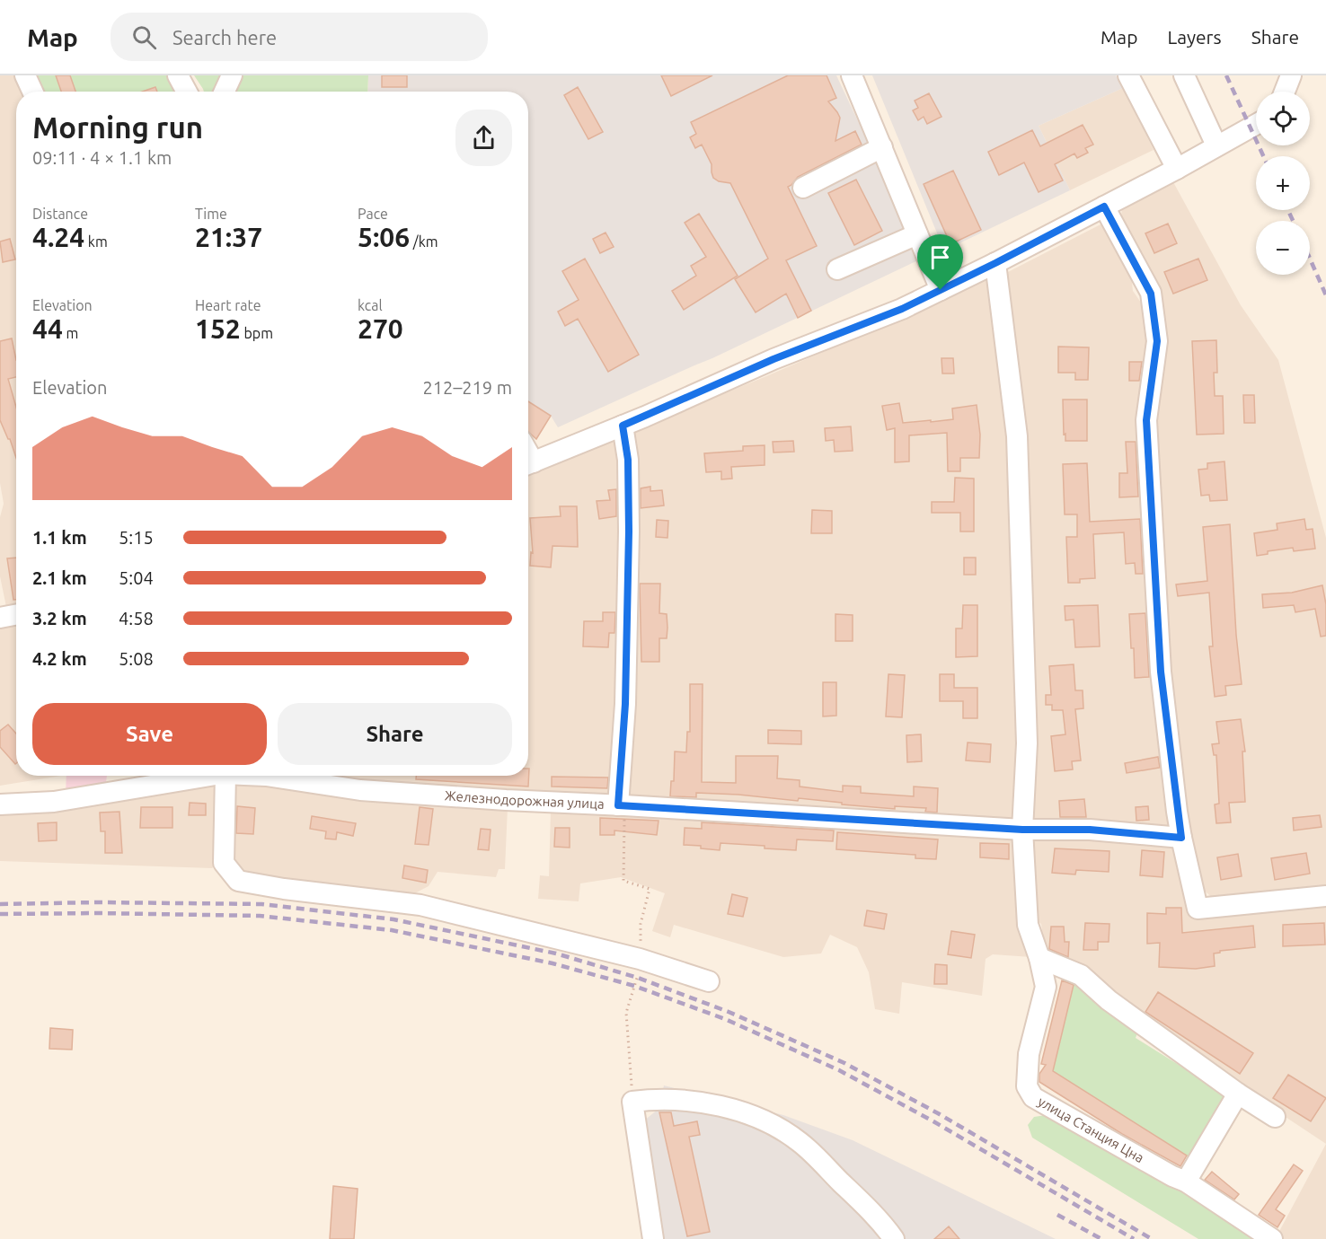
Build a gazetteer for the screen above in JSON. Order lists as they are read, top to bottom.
{
  "streets": {
    "street": ["Железнодорожная улица", "улица Станция Цна"]
  },
  "page": {
    "header": "Map",
    "search": "Search here",
    "nav": ["Map", "Layers", "Share"],
    "map_buttons": ["+", "−"],
    "heading": ["Morning run", "09:11 · 4 × 1.1 km"],
    "stats": [
      ["Distance", "4.24 km"],
      ["Time", "21:37"],
      ["Pace", "5:06 /km"],
      ["Elevation", "44 m"],
      ["Heart rate", "152 bpm"],
      ["kcal", "270"]
    ],
    "chart": ["Elevation", "212–219 m"],
    "list": [
      {
        "name": "1.1 km",
        "note": "5:15"
      },
      {
        "name": "2.1 km",
        "note": "5:04"
      },
      {
        "name": "3.2 km",
        "note": "4:58"
      },
      {
        "name": "4.2 km",
        "note": "5:08"
      }
    ],
    "buttons": ["Save", "Share"]
  }
}
